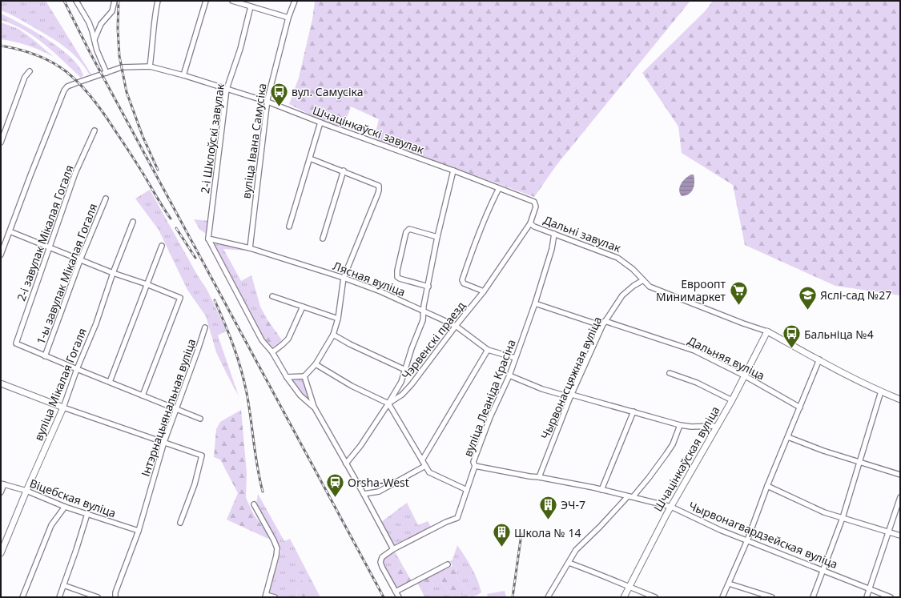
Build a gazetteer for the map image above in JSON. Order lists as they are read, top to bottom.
{
  "streets": {
    "street": [
      "Шчацінкаўскі завулак",
      "2-і Шклоўскі завулак",
      "вуліца Івана Самусіка",
      "2-і завулак Мікалая Гогаля",
      "Дальні завулак",
      "1-ы завулак Мікалая Гогаля",
      "Лясная вуліца",
      "Чэрвенскі праезд",
      "Дальняя вуліца",
      "Чырвонасцяжная вуліца",
      "вуліца Мікалая Гогаля",
      "вуліца Леаніда Красіна",
      "Інтэрнацыянальная вуліца",
      "Шчацінкаўская вуліца",
      "Віцебская вуліца",
      "Чырвонагвардзейская вуліца"
    ]
  },
  "crossings": [
    ["Шчацінкаўскі завулак", "2-і Шклоўскі завулак"],
    ["Шчацінкаўскі завулак", "вуліца Івана Самусіка"],
    ["Шчацінкаўскі завулак", "Дальні завулак"],
    ["Шчацінкаўскі завулак", "Чэрвенскі праезд"],
    ["2-і Шклоўскі завулак", "Лясная вуліца"],
    ["вуліца Івана Самусіка", "Лясная вуліца"],
    ["2-і завулак Мікалая Гогаля", "1-ы завулак Мікалая Гогаля"],
    ["Дальні завулак", "Чэрвенскі праезд"],
    ["Дальні завулак", "Чырвонасцяжная вуліца"],
    ["Дальні завулак", "вуліца Леаніда Красіна"],
    ["Дальні завулак", "Шчацінкаўская вуліца"],
    ["Лясная вуліца", "Чэрвенскі праезд"],
    ["Лясная вуліца", "вуліца Леаніда Красіна"],
    ["Дальняя вуліца", "Чырвонасцяжная вуліца"],
    ["Дальняя вуліца", "Шчацінкаўская вуліца"],
    ["Чырвонасцяжная вуліца", "Чырвонагвардзейская вуліца"],
    ["вуліца Мікалая Гогаля", "Віцебская вуліца"],
    ["вуліца Леаніда Красіна", "Чырвонагвардзейская вуліца"],
    ["Інтэрнацыянальная вуліца", "Віцебская вуліца"],
    ["Шчацінкаўская вуліца", "Чырвонагвардзейская вуліца"]
  ],
  "places": {
    "bus stop": ["вул. Самусіка", "Бальніца №4"],
    "supermarket": ["Евроопт Минимаркет"],
    "school or university": ["Яслі-сад №27"],
    "station": ["Orsha-West"],
    "building": ["ЭЧ-7", "Школа № 14"]
  }
}
